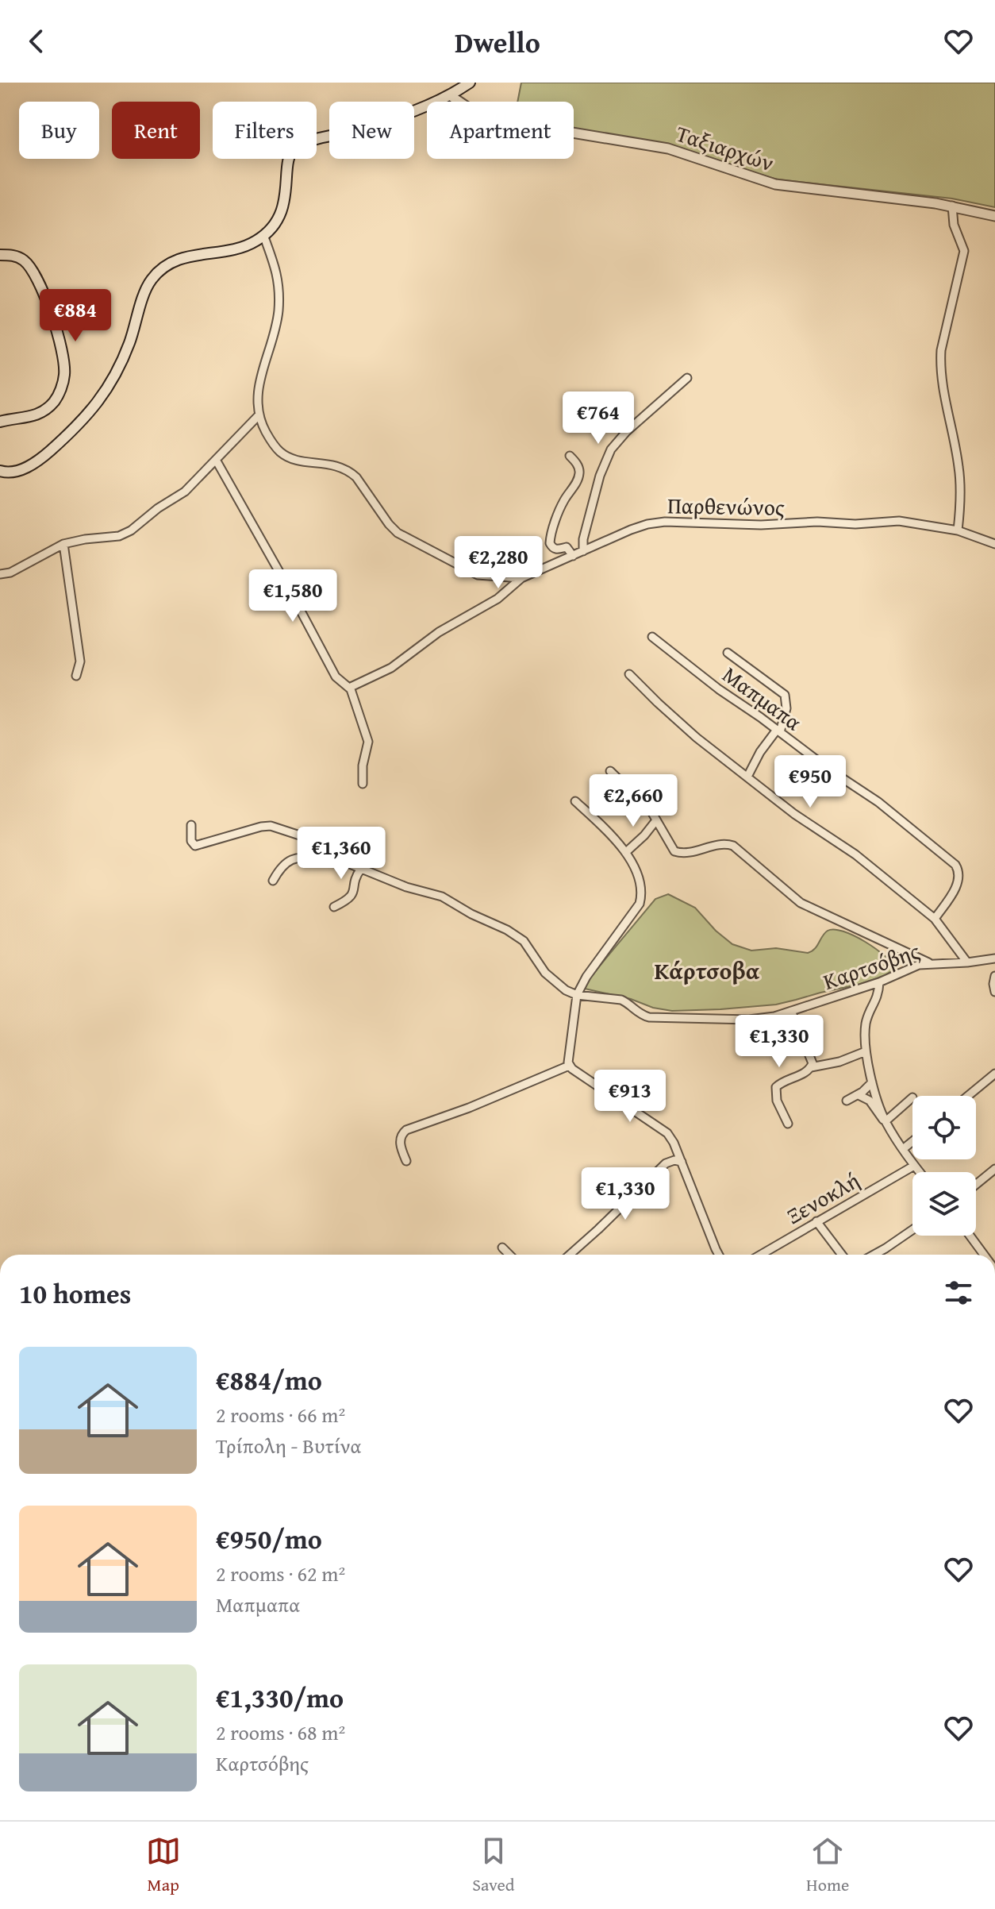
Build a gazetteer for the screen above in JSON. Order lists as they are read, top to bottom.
{
  "streets": {
    "street": [
      "Ταξιαρχών",
      "Παρθενώνος",
      "Μαπμαπα",
      "Καρτσόβης",
      "Ξενοκλή"
    ]
  },
  "districts": ["Κάρτσοβα"],
  "page": {
    "header": "Dwello",
    "chip": [
      "Buy",
      "Rent",
      "Filters",
      "New",
      "Apartment"
    ],
    "price": [
      "€884",
      "€764",
      "€2,280",
      "€1,580",
      "€950",
      "€2,660",
      "€1,360",
      "€1,330",
      "€913",
      "€1,330"
    ],
    "heading": "10 homes",
    "list": [
      {
        "name": "€884/mo",
        "note": "2 rooms · 66 m² · Τρίπολη - Βυτίνα"
      },
      {
        "name": "€950/mo",
        "note": "2 rooms · 62 m² · Μαπμαπα"
      },
      {
        "name": "€1,330/mo",
        "note": "2 rooms · 68 m² · Καρτσόβης"
      }
    ],
    "tabs": ["Map", "Saved", "Home"]
  }
}
